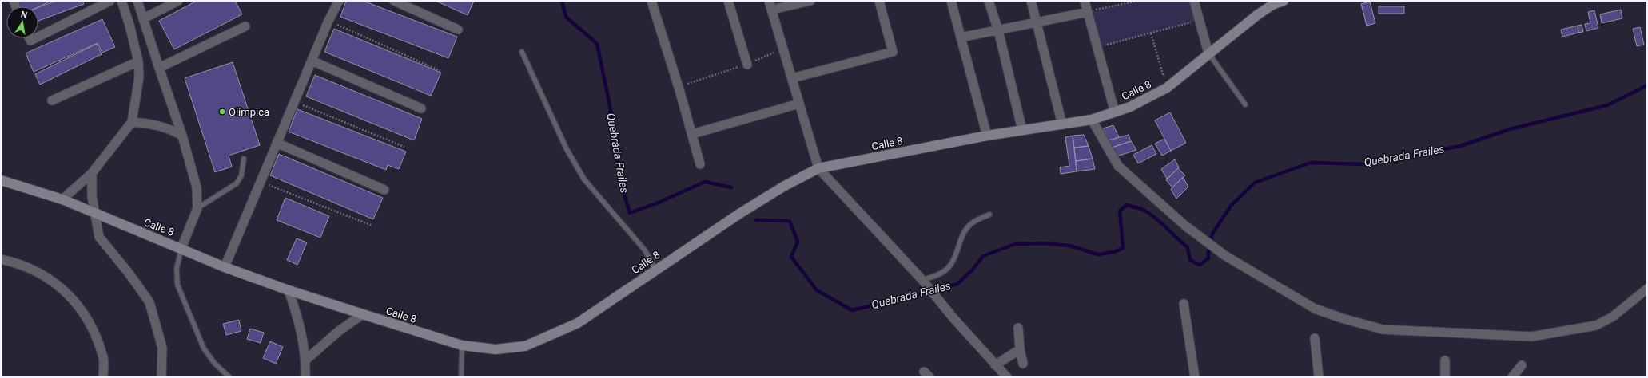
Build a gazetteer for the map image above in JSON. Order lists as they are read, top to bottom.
{
  "streets": {
    "street": ["Calle 8"]
  },
  "water": ["Quebrada Frailes"],
  "places": ["Olímpica"],
  "north": "top"
}
